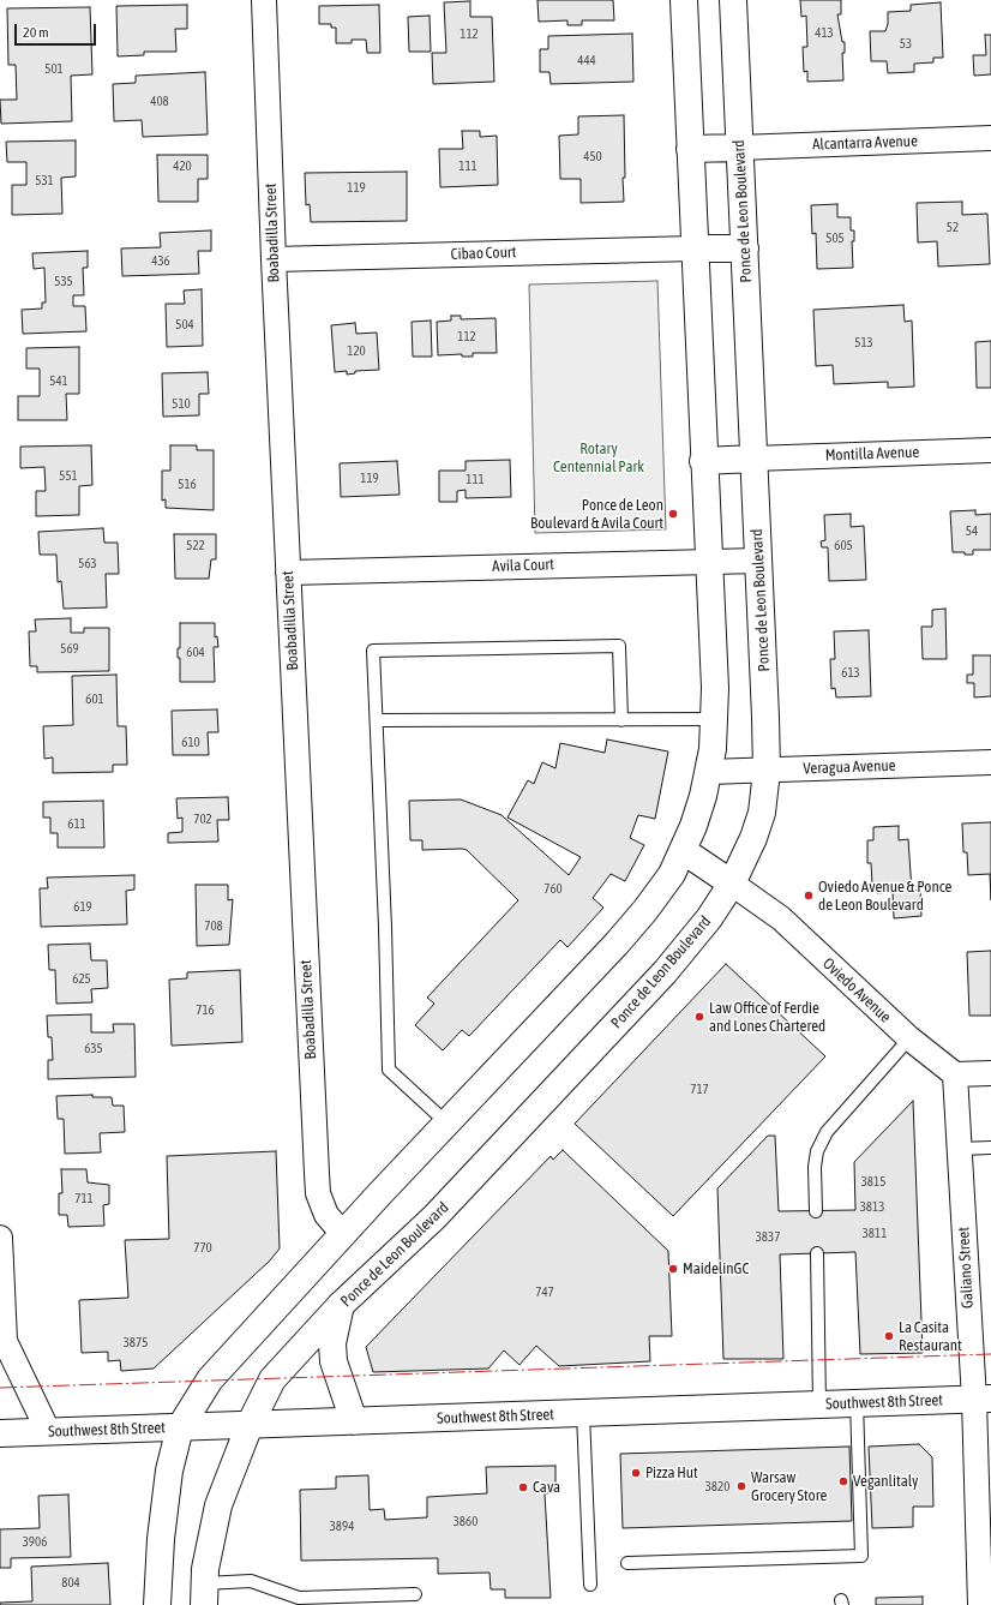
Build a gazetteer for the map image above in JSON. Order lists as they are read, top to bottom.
{
  "streets": {
    "street": [
      "Alcantarra Avenue",
      "Ponce de Leon Boulevard",
      "Boabadilla Street",
      "Cibao Court",
      "Montilla Avenue",
      "Avila Court",
      "Veragua Avenue",
      "Oviedo Avenue",
      "Galiano Street",
      "Southwest 8th Street"
    ]
  },
  "crossings": [
    ["Alcantarra Avenue", "Ponce de Leon Boulevard"],
    ["Ponce de Leon Boulevard", "Montilla Avenue"],
    ["Ponce de Leon Boulevard", "Avila Court"],
    ["Ponce de Leon Boulevard", "Veragua Avenue"],
    ["Ponce de Leon Boulevard", "Oviedo Avenue"],
    ["Ponce de Leon Boulevard", "Southwest 8th Street"],
    ["Boabadilla Street", "Cibao Court"],
    ["Boabadilla Street", "Avila Court"],
    ["Oviedo Avenue", "Galiano Street"],
    ["Galiano Street", "Southwest 8th Street"]
  ],
  "parks": ["Rotary Centennial Park"],
  "places": [
    "Ponce de Leon Boulevard & Avila Court",
    "Oviedo Avenue & Ponce de Leon Boulevard",
    "Law Office of Ferdie and Lones Chartered",
    "MaidelinGC",
    "La Casita Restaurant",
    "Pizza Hut",
    "Veganlitaly",
    "Warsaw Grocery Store",
    "Cava"
  ],
  "house_numbers": [
    "413",
    "112",
    "53",
    "444",
    "501",
    "408",
    "450",
    "420",
    "111",
    "531",
    "119",
    "52",
    "505",
    "436",
    "535",
    "504",
    "112",
    "513",
    "120",
    "541",
    "510",
    "551",
    "119",
    "111",
    "516",
    "54",
    "522",
    "605",
    "563",
    "569",
    "604",
    "613",
    "601",
    "610",
    "702",
    "611",
    "760",
    "619",
    "708",
    "625",
    "716",
    "635",
    "717",
    "3815",
    "711",
    "3813",
    "3811",
    "3837",
    "770",
    "747",
    "3875",
    "3820",
    "3860",
    "3894",
    "3906",
    "804"
  ],
  "scale_bar": "20 m"
}
